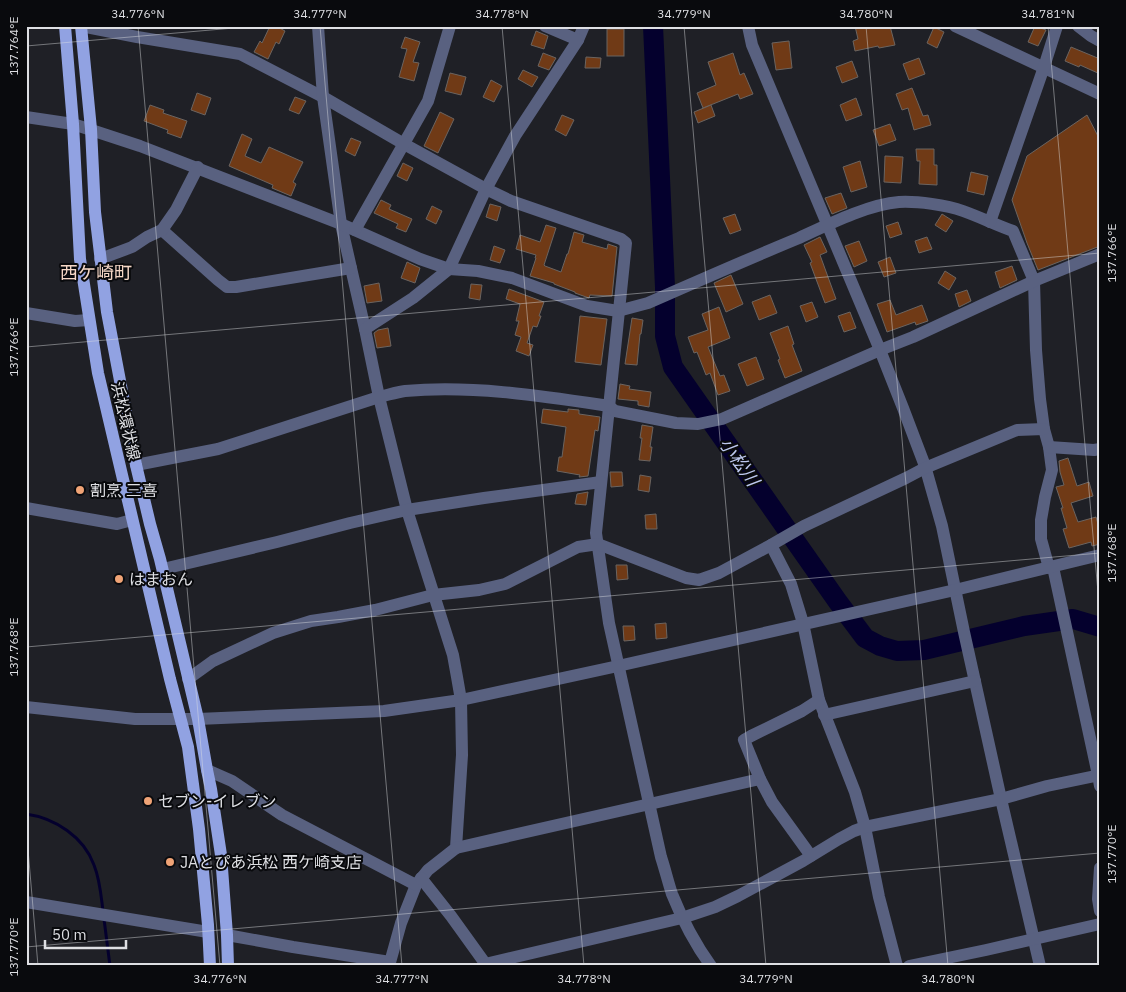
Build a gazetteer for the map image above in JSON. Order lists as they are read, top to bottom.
{
  "streets": {
    "main road": ["浜松環状線"]
  },
  "districts": ["西ケ崎町"],
  "water": ["小松川"],
  "places": [
    "割烹 三喜",
    "はまおん",
    "セブン-イレブン",
    "JAとぴあ浜松 西ケ崎支店"
  ],
  "scale_bar": "50 m",
  "coordinates": [
    "34.776°N",
    "34.777°N",
    "34.778°N",
    "34.779°N",
    "34.780°N",
    "34.781°N",
    "137.764°E",
    "137.766°E",
    "137.768°E",
    "137.770°E"
  ]
}
